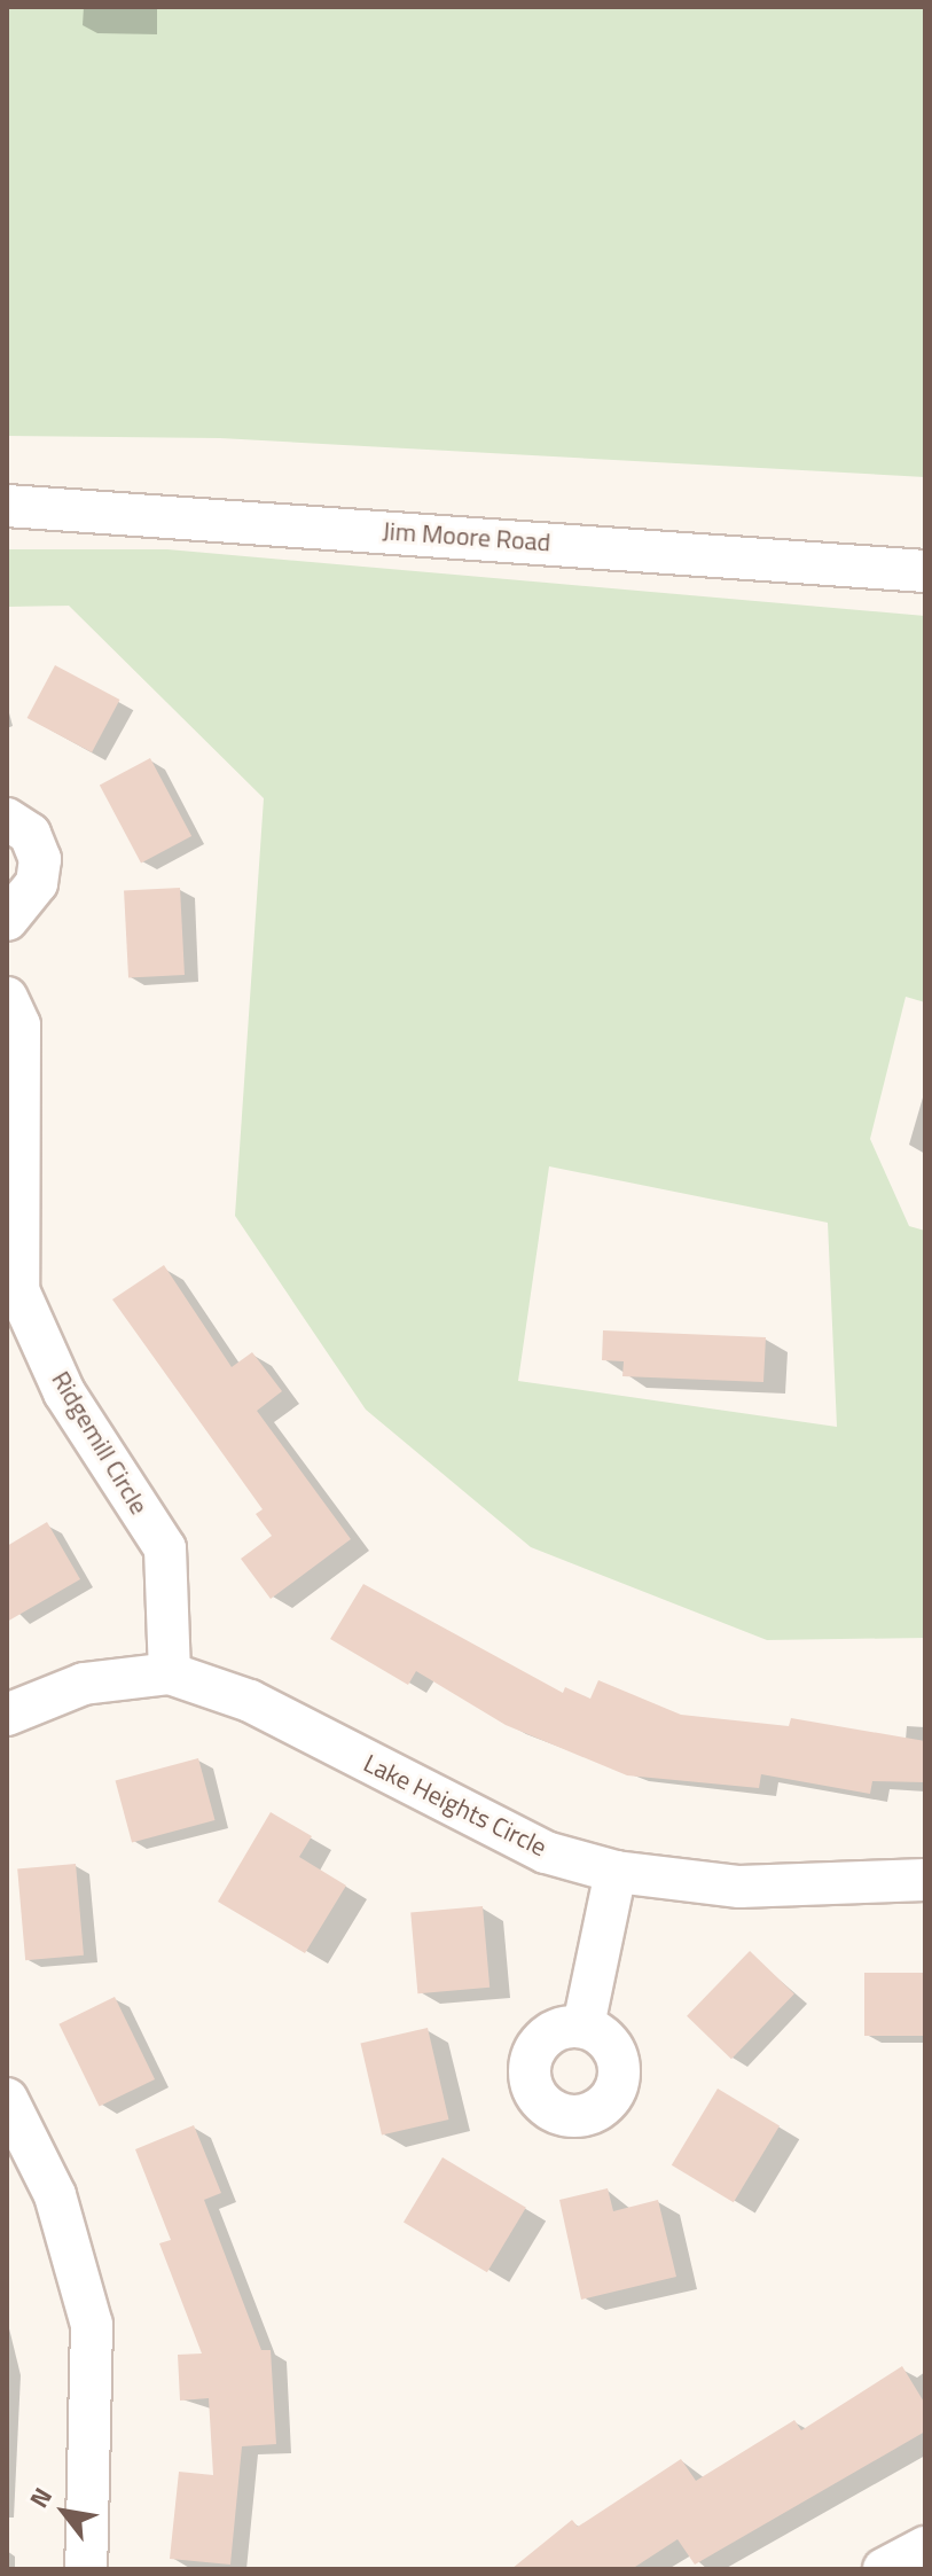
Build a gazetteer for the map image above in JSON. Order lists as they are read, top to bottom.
{
  "streets": {
    "street": ["Jim Moore Road", "Ridgemill Circle", "Lake Heights Circle"]
  },
  "crossings": [
    ["Ridgemill Circle", "Lake Heights Circle"]
  ],
  "north": "top left"
}
